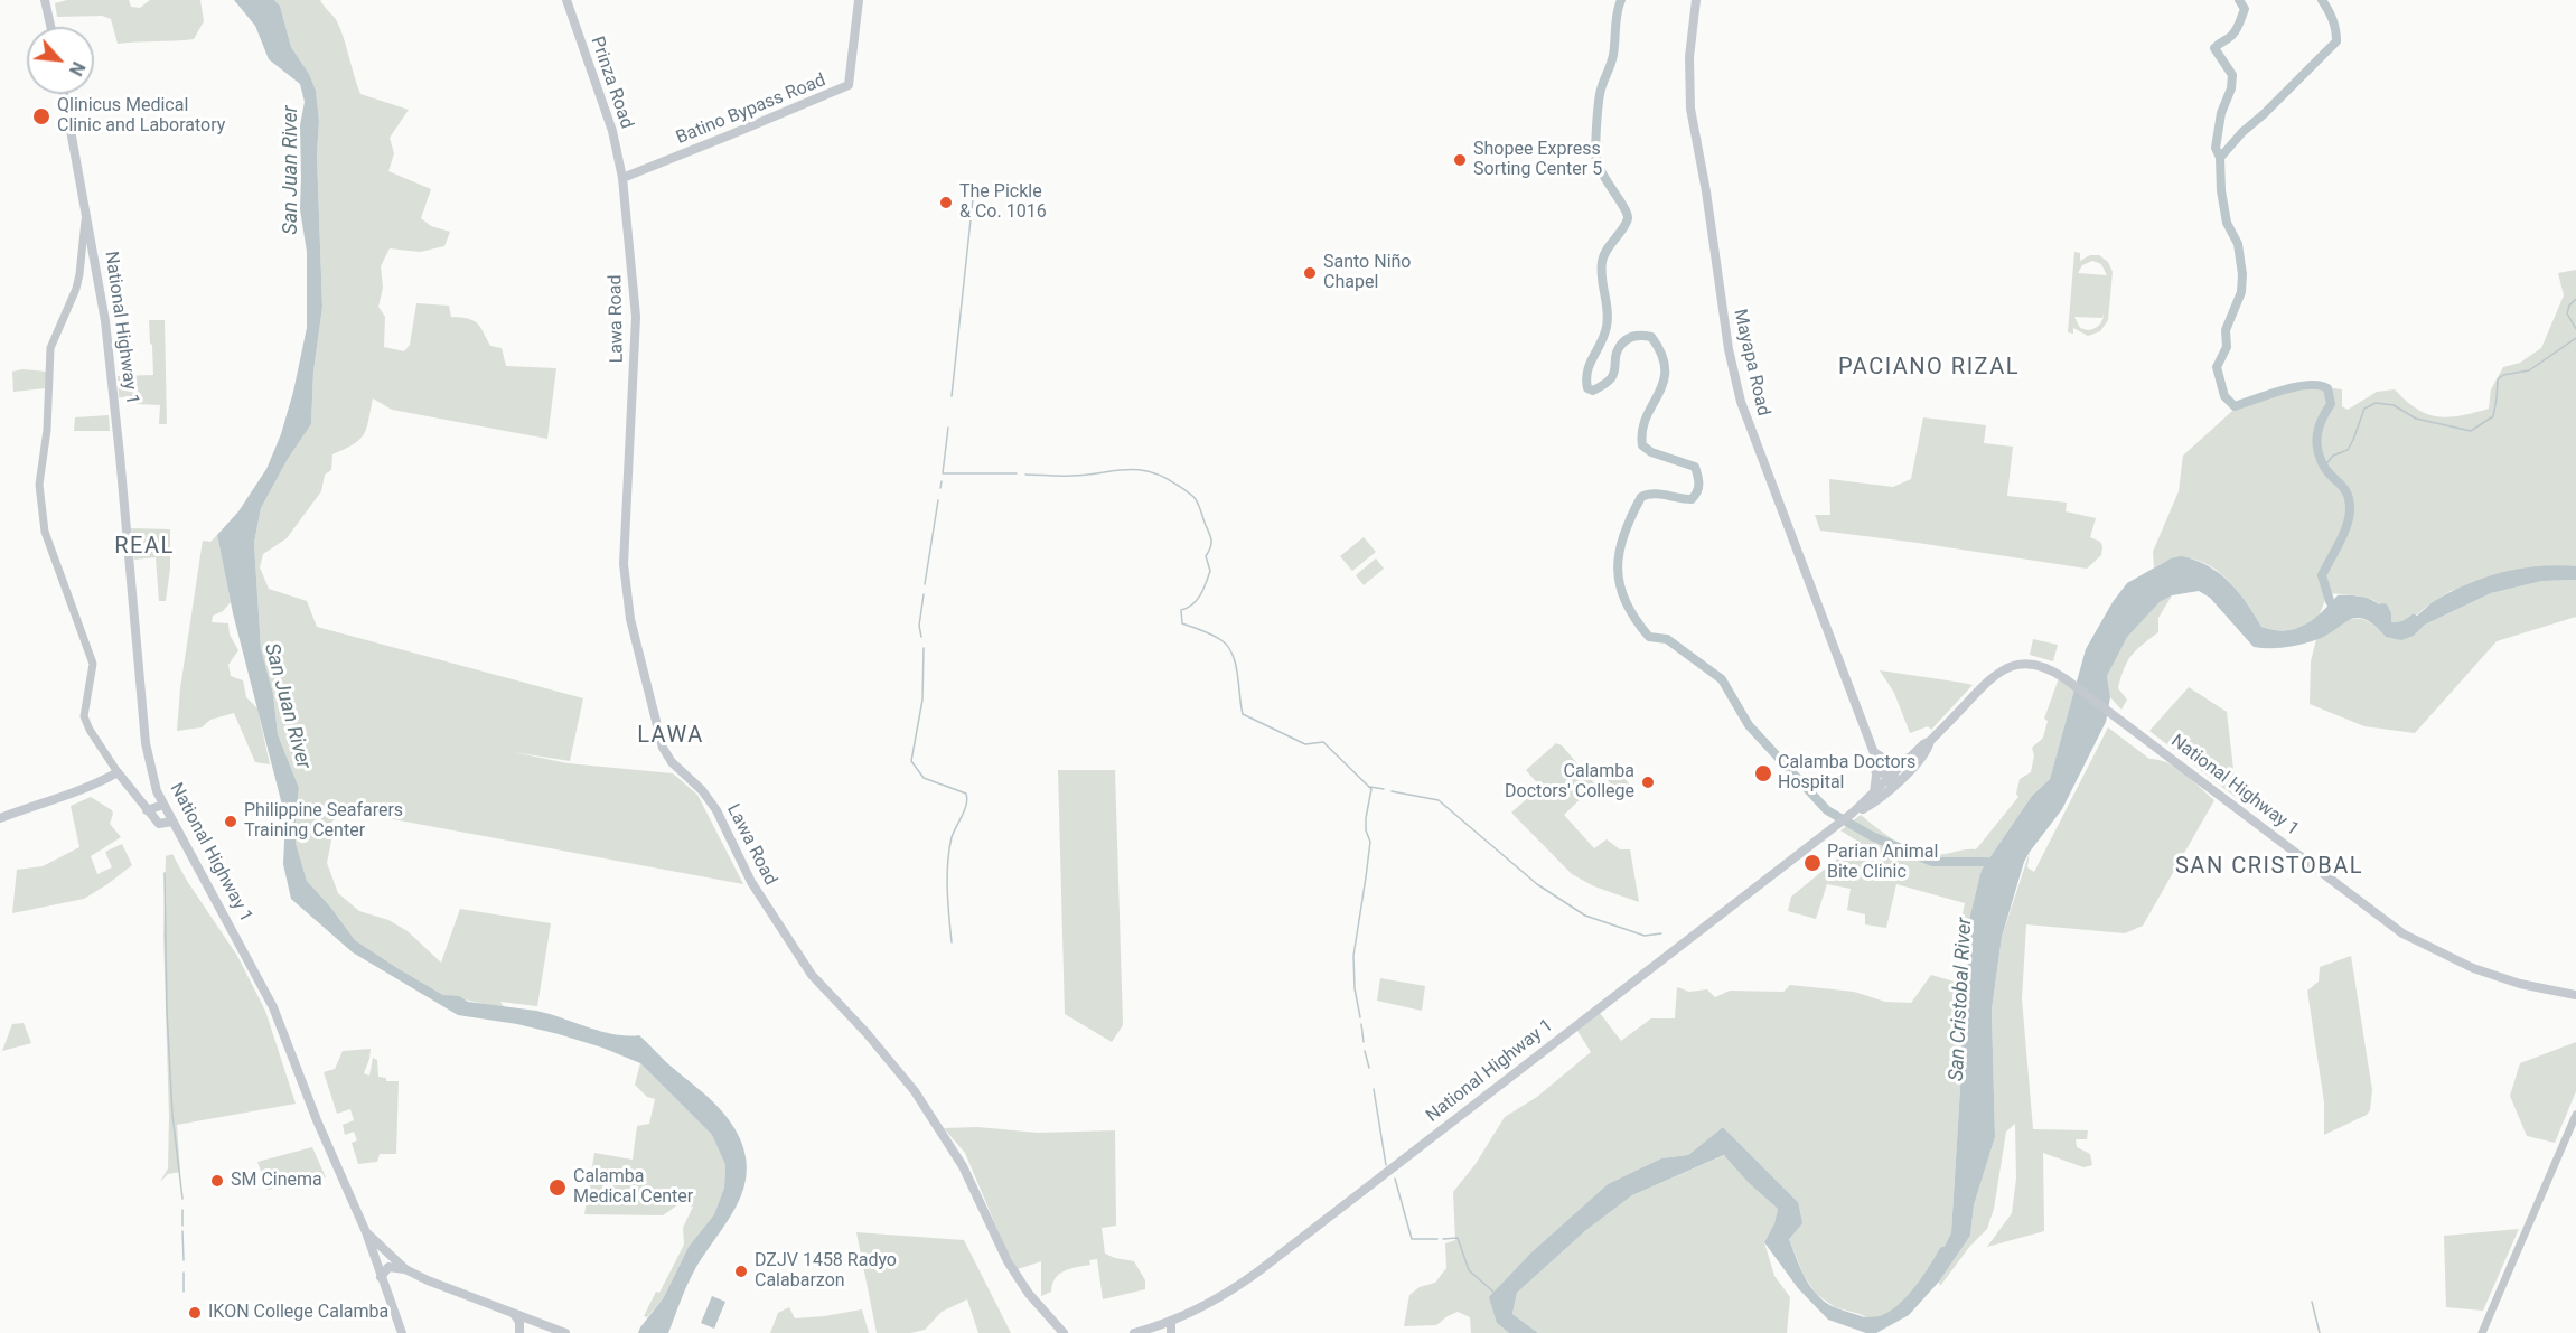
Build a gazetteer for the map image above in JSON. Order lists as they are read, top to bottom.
{
  "streets": {
    "highway": ["National Highway 1"],
    "main road": [
      "Prinza Road",
      "Batino Bypass Road",
      "Lawa Road",
      "Mayapa Road"
    ]
  },
  "crossings": [
    ["Prinza Road", "Batino Bypass Road"],
    ["Prinza Road", "Lawa Road"],
    ["Batino Bypass Road", "Lawa Road"],
    ["National Highway 1", "Mayapa Road"]
  ],
  "districts": [
    "PACIANO RIZAL",
    "REAL",
    "LAWA",
    "SAN CRISTOBAL"
  ],
  "water": ["San Juan River", "San Cristobal River"],
  "places": [
    "Qlinicus Medical Clinic and Laboratory",
    "Shopee Express Sorting Center 5",
    "The Pickle & Co. 1016",
    "Santo Niño Chapel",
    "Calamba Doctors Hospital",
    "Calamba Doctors' College",
    "Philippine Seafarers Training Center",
    "Parian Animal Bite Clinic",
    "SM Cinema",
    "Calamba Medical Center",
    "DZJV 1458 Radyo Calabarzon",
    "IKON College Calamba"
  ],
  "north": "bottom right"
}
